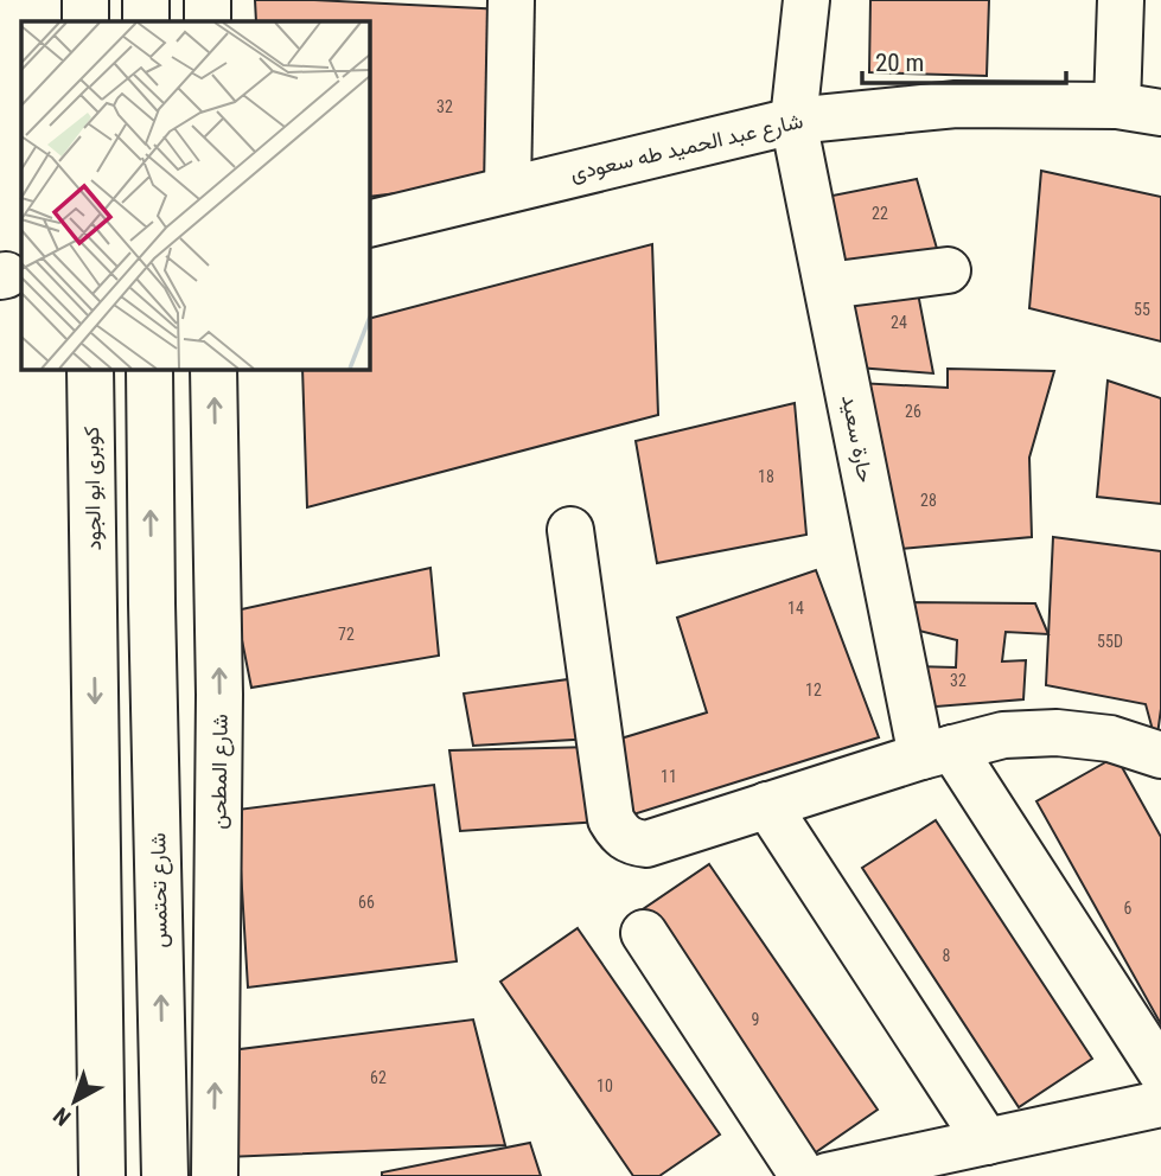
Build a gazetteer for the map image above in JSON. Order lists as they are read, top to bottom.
{
  "streets": {
    "street": [
      "شارع عبد الحميد طه سعودى",
      "حارة سعيد",
      "كوبرى ابو الجود",
      "شارع المطحن",
      "شارع تحتمس"
    ]
  },
  "crossings": [
    ["شارع عبد الحميد طه سعودى", "حارة سعيد"]
  ],
  "one_way": ["كوبرى ابو الجود", "شارع المطحن", "شارع تحتمس"],
  "house_numbers": [
    "32",
    "22",
    "55",
    "24",
    "26",
    "18",
    "28",
    "14",
    "72",
    "55D",
    "32",
    "12",
    "11",
    "66",
    "6",
    "8",
    "9",
    "62",
    "10"
  ],
  "scale_bar": "20 m",
  "north": "bottom left"
}
